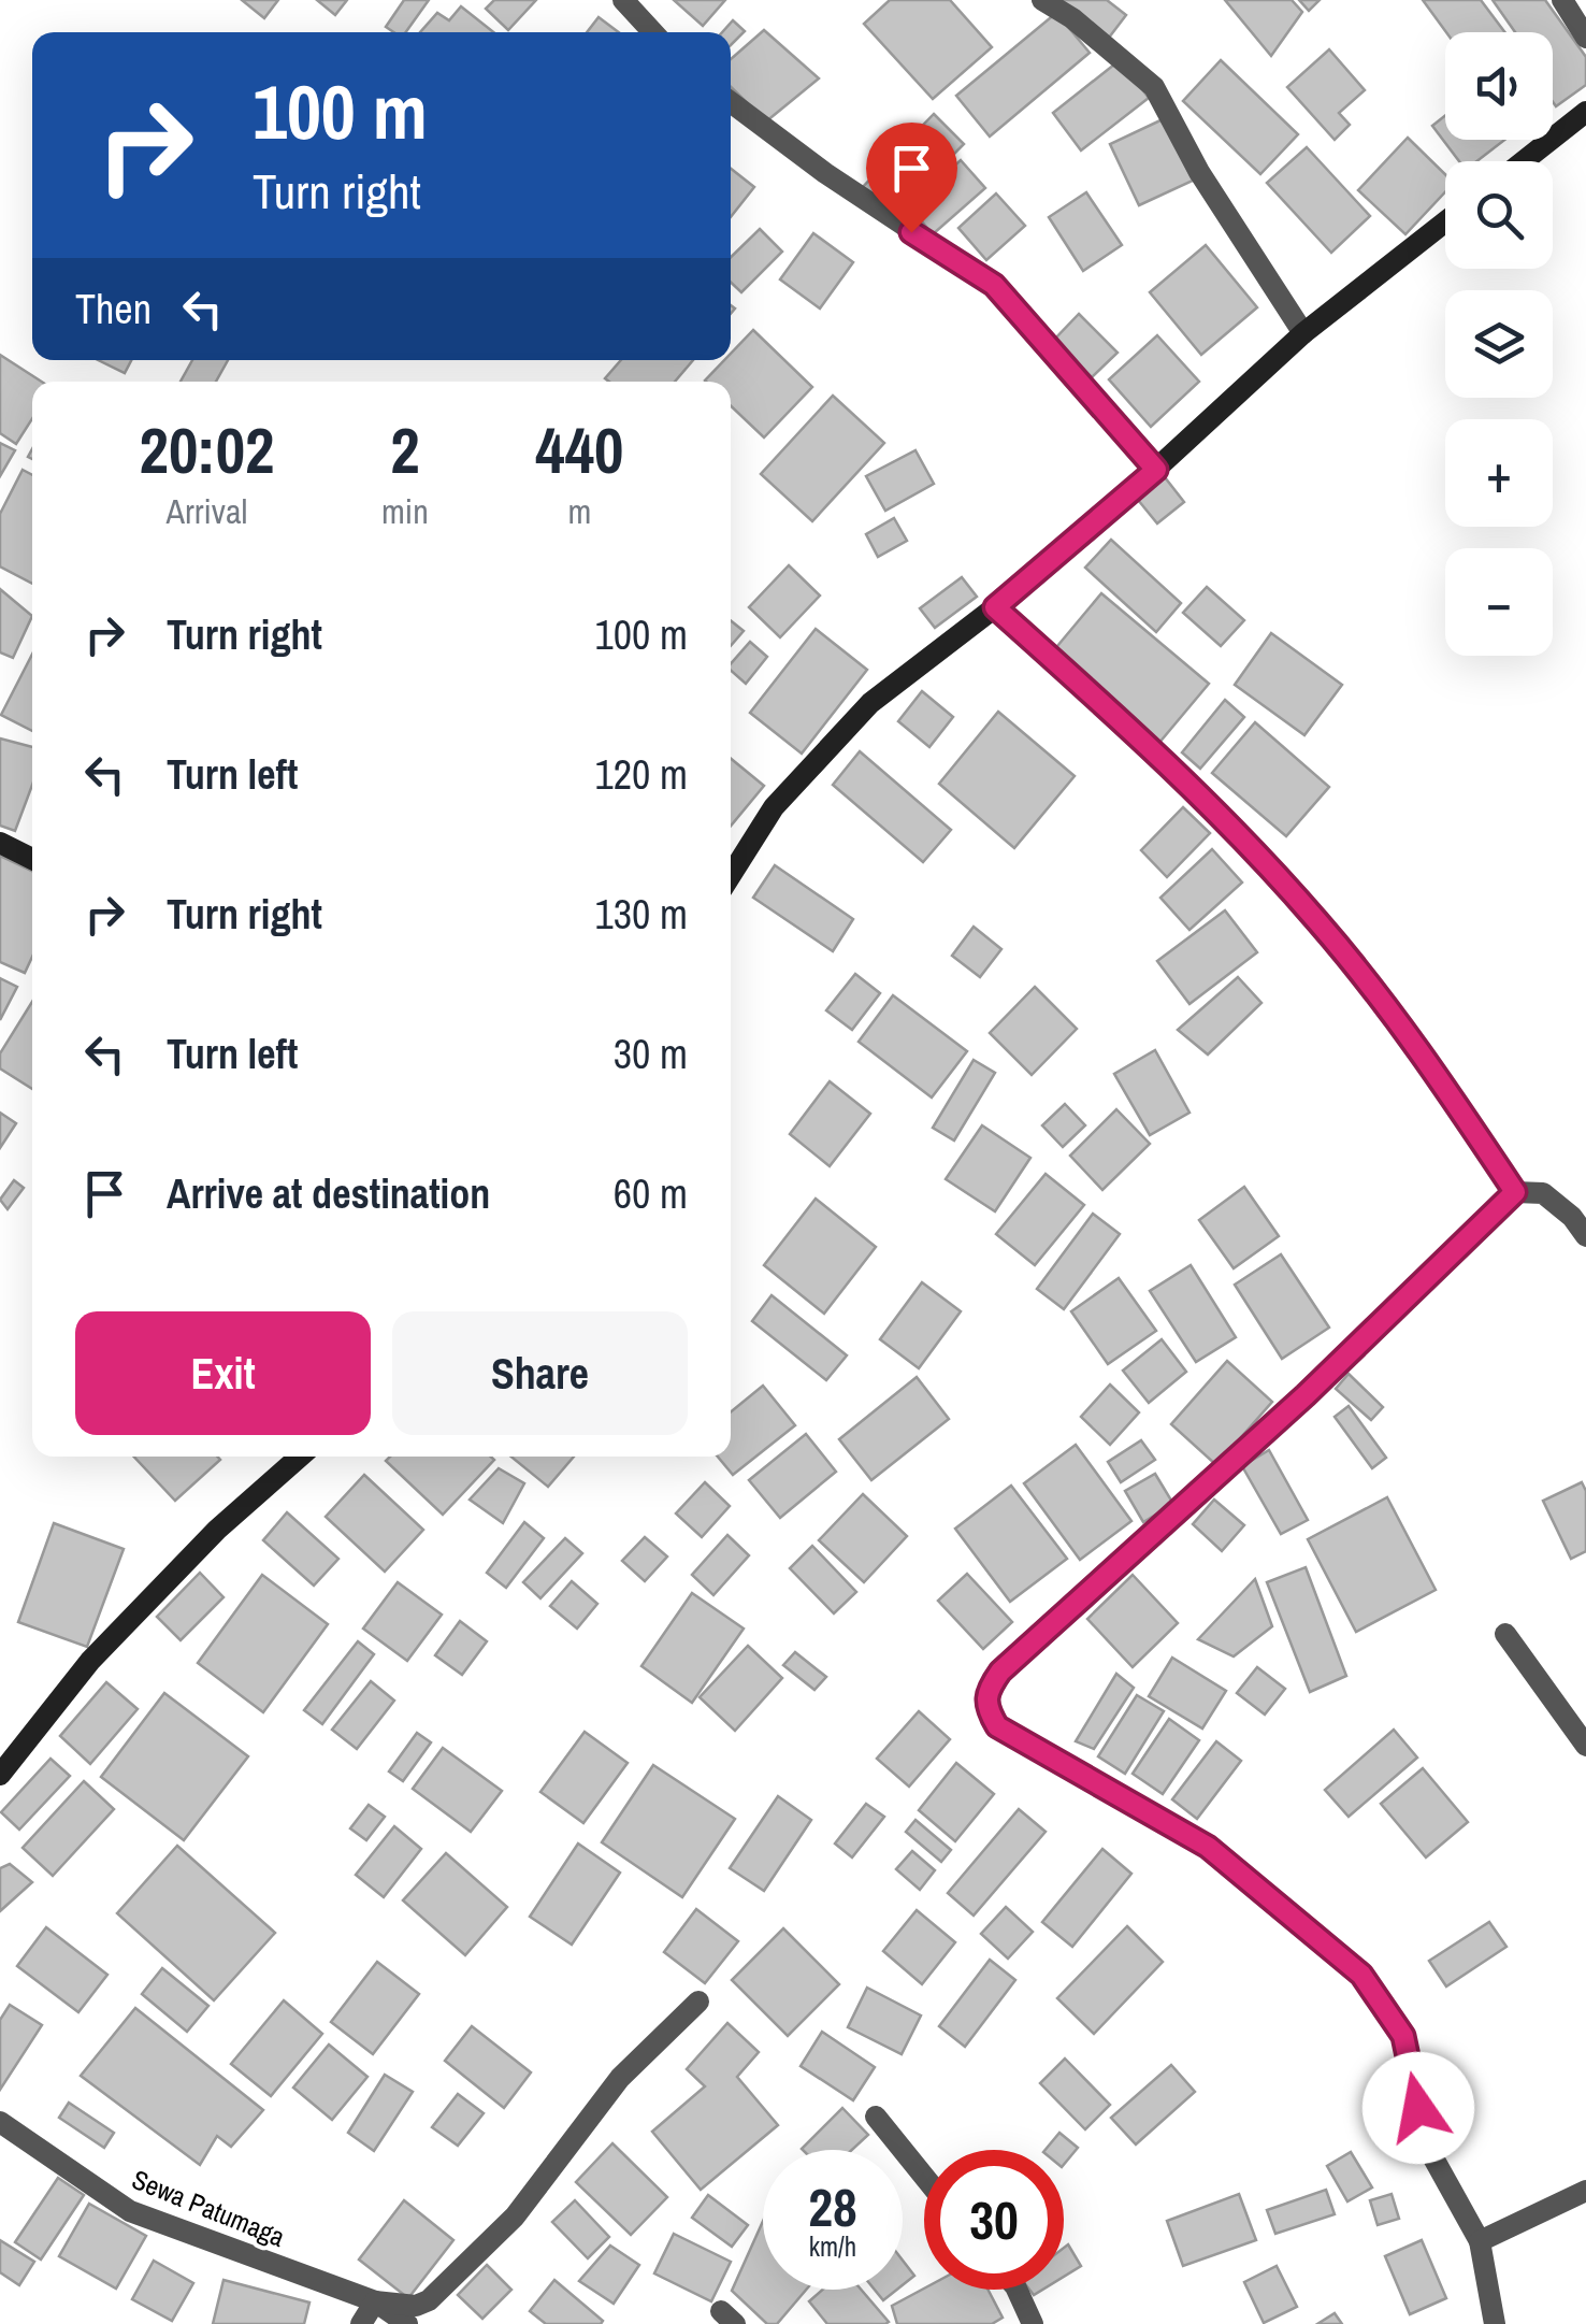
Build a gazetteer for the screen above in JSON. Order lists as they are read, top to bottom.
{
  "streets": {
    "street": ["Sewa Patumaga"]
  },
  "page": {
    "map_buttons": ["+", "−"],
    "turn": ["100 m", "Turn right"],
    "then": "Then",
    "eta": [
      "20:02",
      "Arrival",
      "2",
      "min",
      "440",
      "m"
    ],
    "list": [
      {
        "name": "Turn right",
        "value": "100 m"
      },
      {
        "name": "Turn left",
        "value": "120 m"
      },
      {
        "name": "Turn right",
        "value": "130 m"
      },
      {
        "name": "Turn left",
        "value": "30 m"
      },
      {
        "name": "Arrive at destination",
        "value": "60 m"
      }
    ],
    "buttons": ["Exit", "Share"],
    "speed": "28 km/h",
    "limit": "30"
  }
}
